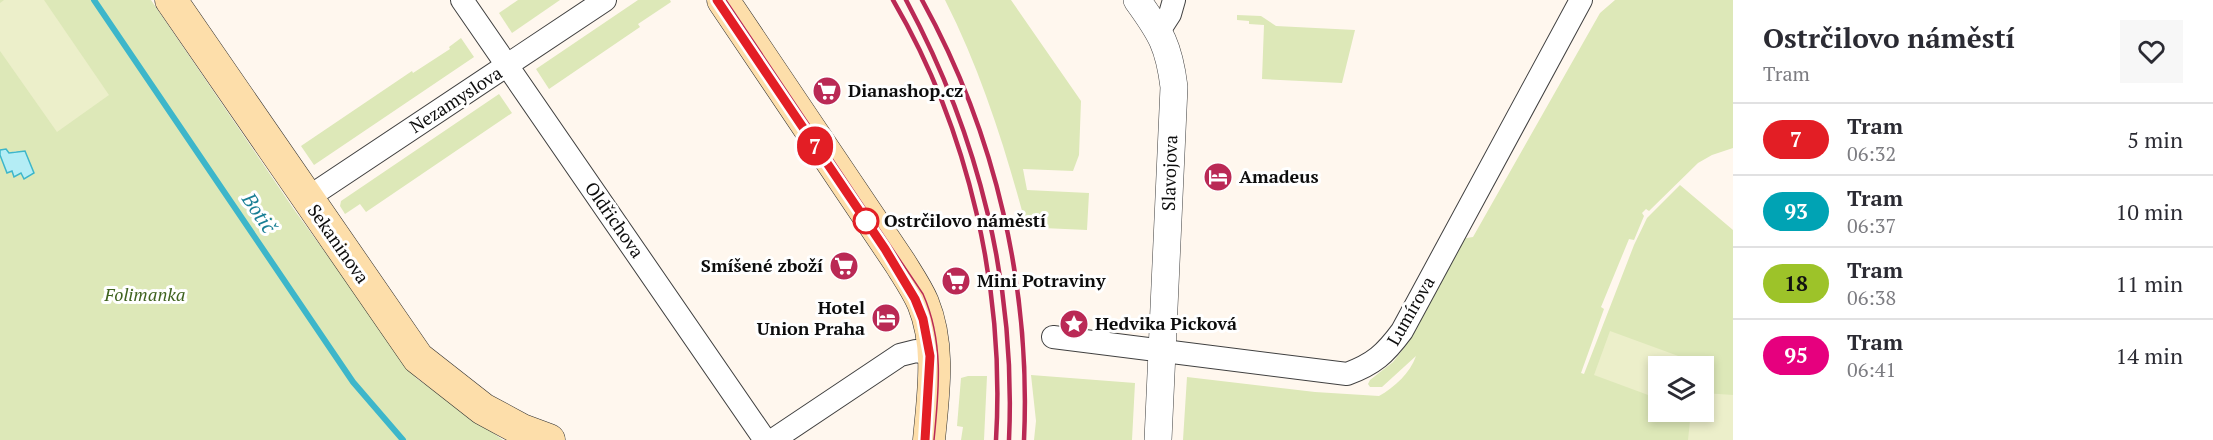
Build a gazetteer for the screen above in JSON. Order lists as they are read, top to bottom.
{
  "streets": {
    "main road": ["Sekaninova"],
    "street": [
      "Nezamyslova",
      "Slavojova",
      "Oldřichova",
      "Lumírova"
    ]
  },
  "crossings": [
    ["Nezamyslova", "Oldřichova"],
    ["Nezamyslova", "Sekaninova"],
    ["Slavojova", "Lumírova"]
  ],
  "water": ["Botič"],
  "parks": ["Folimanka"],
  "places": {
    "supermarket": ["Dianashop.cz", "Smíšené zboží", "Mini Potraviny"],
    "hotel": ["Amadeus", "Hotel Union Praha"],
    "other": ["Ostrčilovo náměstí"],
    "place": ["Hedvika Picková"]
  },
  "lines": ["tram line 7"],
  "page": {
    "on_map": "7",
    "heading": ["Ostrčilovo náměstí", "Tram"],
    "list": [
      {
        "mark": "7",
        "name": "Tram",
        "note": "06:32",
        "value": "5 min"
      },
      {
        "mark": "93",
        "name": "Tram",
        "note": "06:37",
        "value": "10 min"
      },
      {
        "mark": "18",
        "name": "Tram",
        "note": "06:38",
        "value": "11 min"
      },
      {
        "mark": "95",
        "name": "Tram",
        "note": "06:41",
        "value": "14 min"
      }
    ]
  }
}
